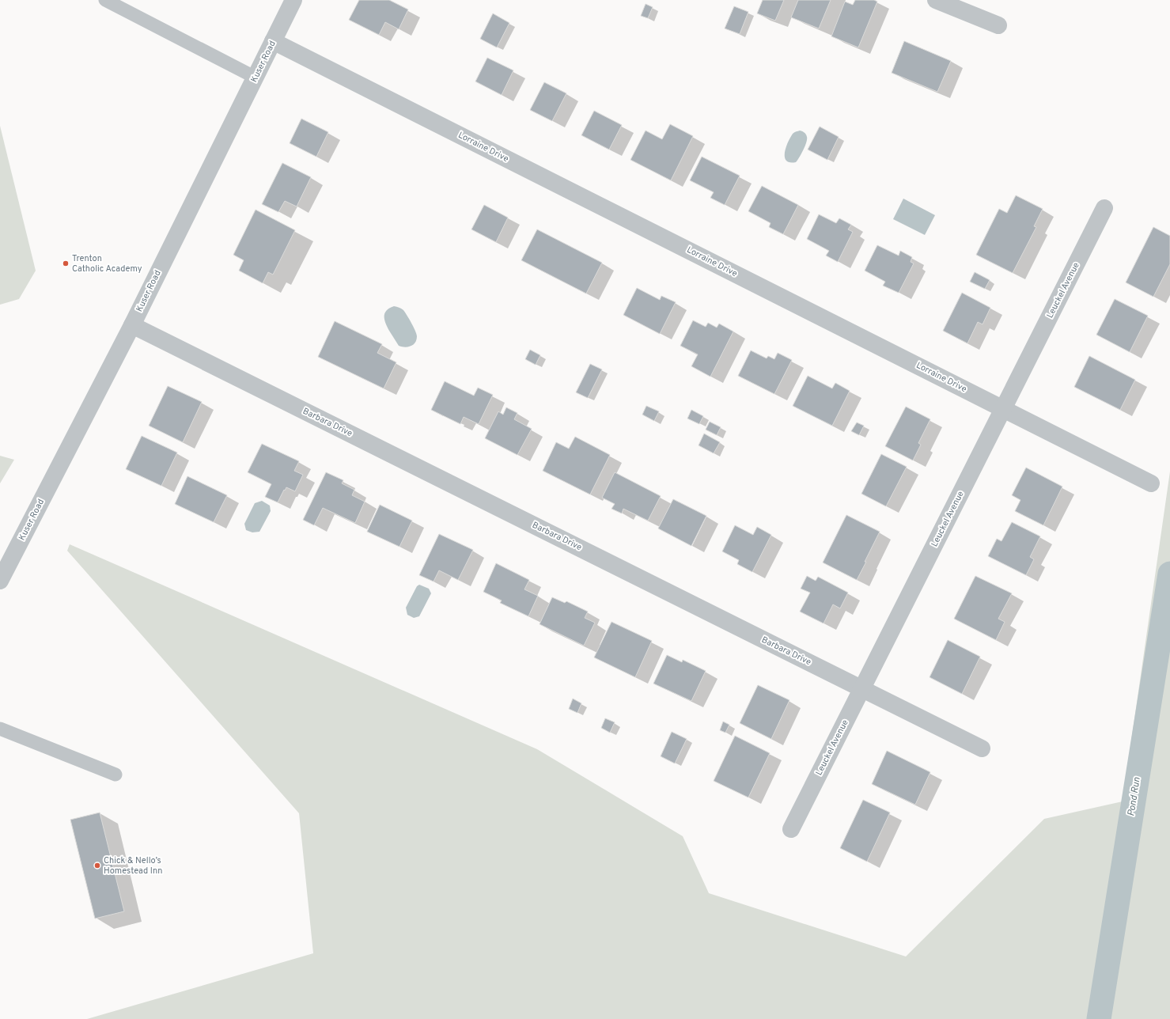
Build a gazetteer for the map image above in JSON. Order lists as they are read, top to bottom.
{
  "streets": {
    "street": [
      "Kuser Road",
      "Lorraine Drive",
      "Leuckel Avenue",
      "Barbara Drive"
    ]
  },
  "crossings": [
    ["Kuser Road", "Lorraine Drive"],
    ["Kuser Road", "Barbara Drive"],
    ["Lorraine Drive", "Leuckel Avenue"],
    ["Leuckel Avenue", "Barbara Drive"]
  ],
  "water": ["Pond Run"],
  "places": ["Trenton Catholic Academy", "Chick & Nello’s Homestead Inn"]
}
